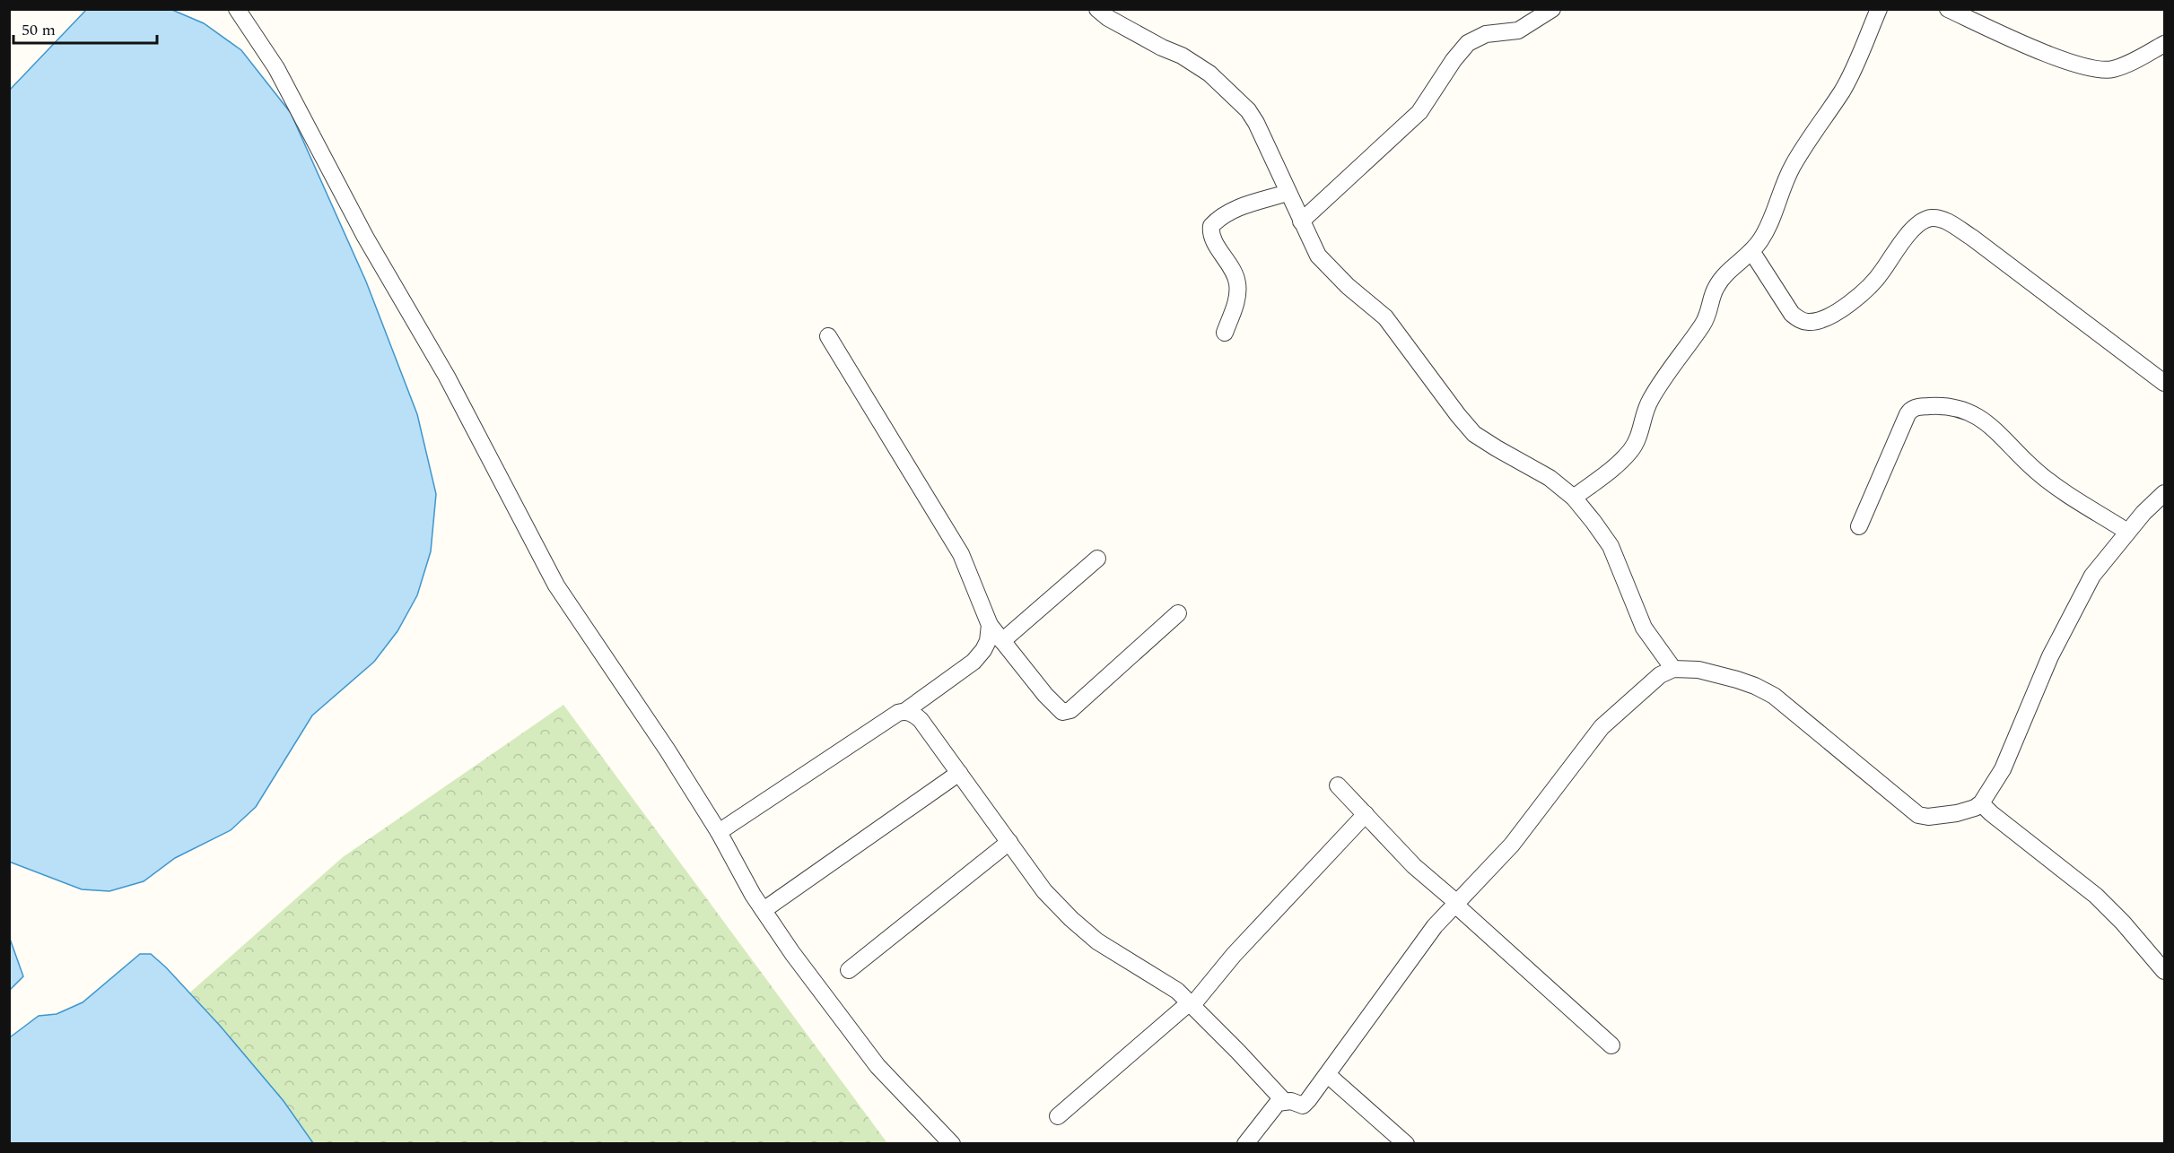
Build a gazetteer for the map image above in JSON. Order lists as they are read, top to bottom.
{
  "scale_bar": "50 m"
}
